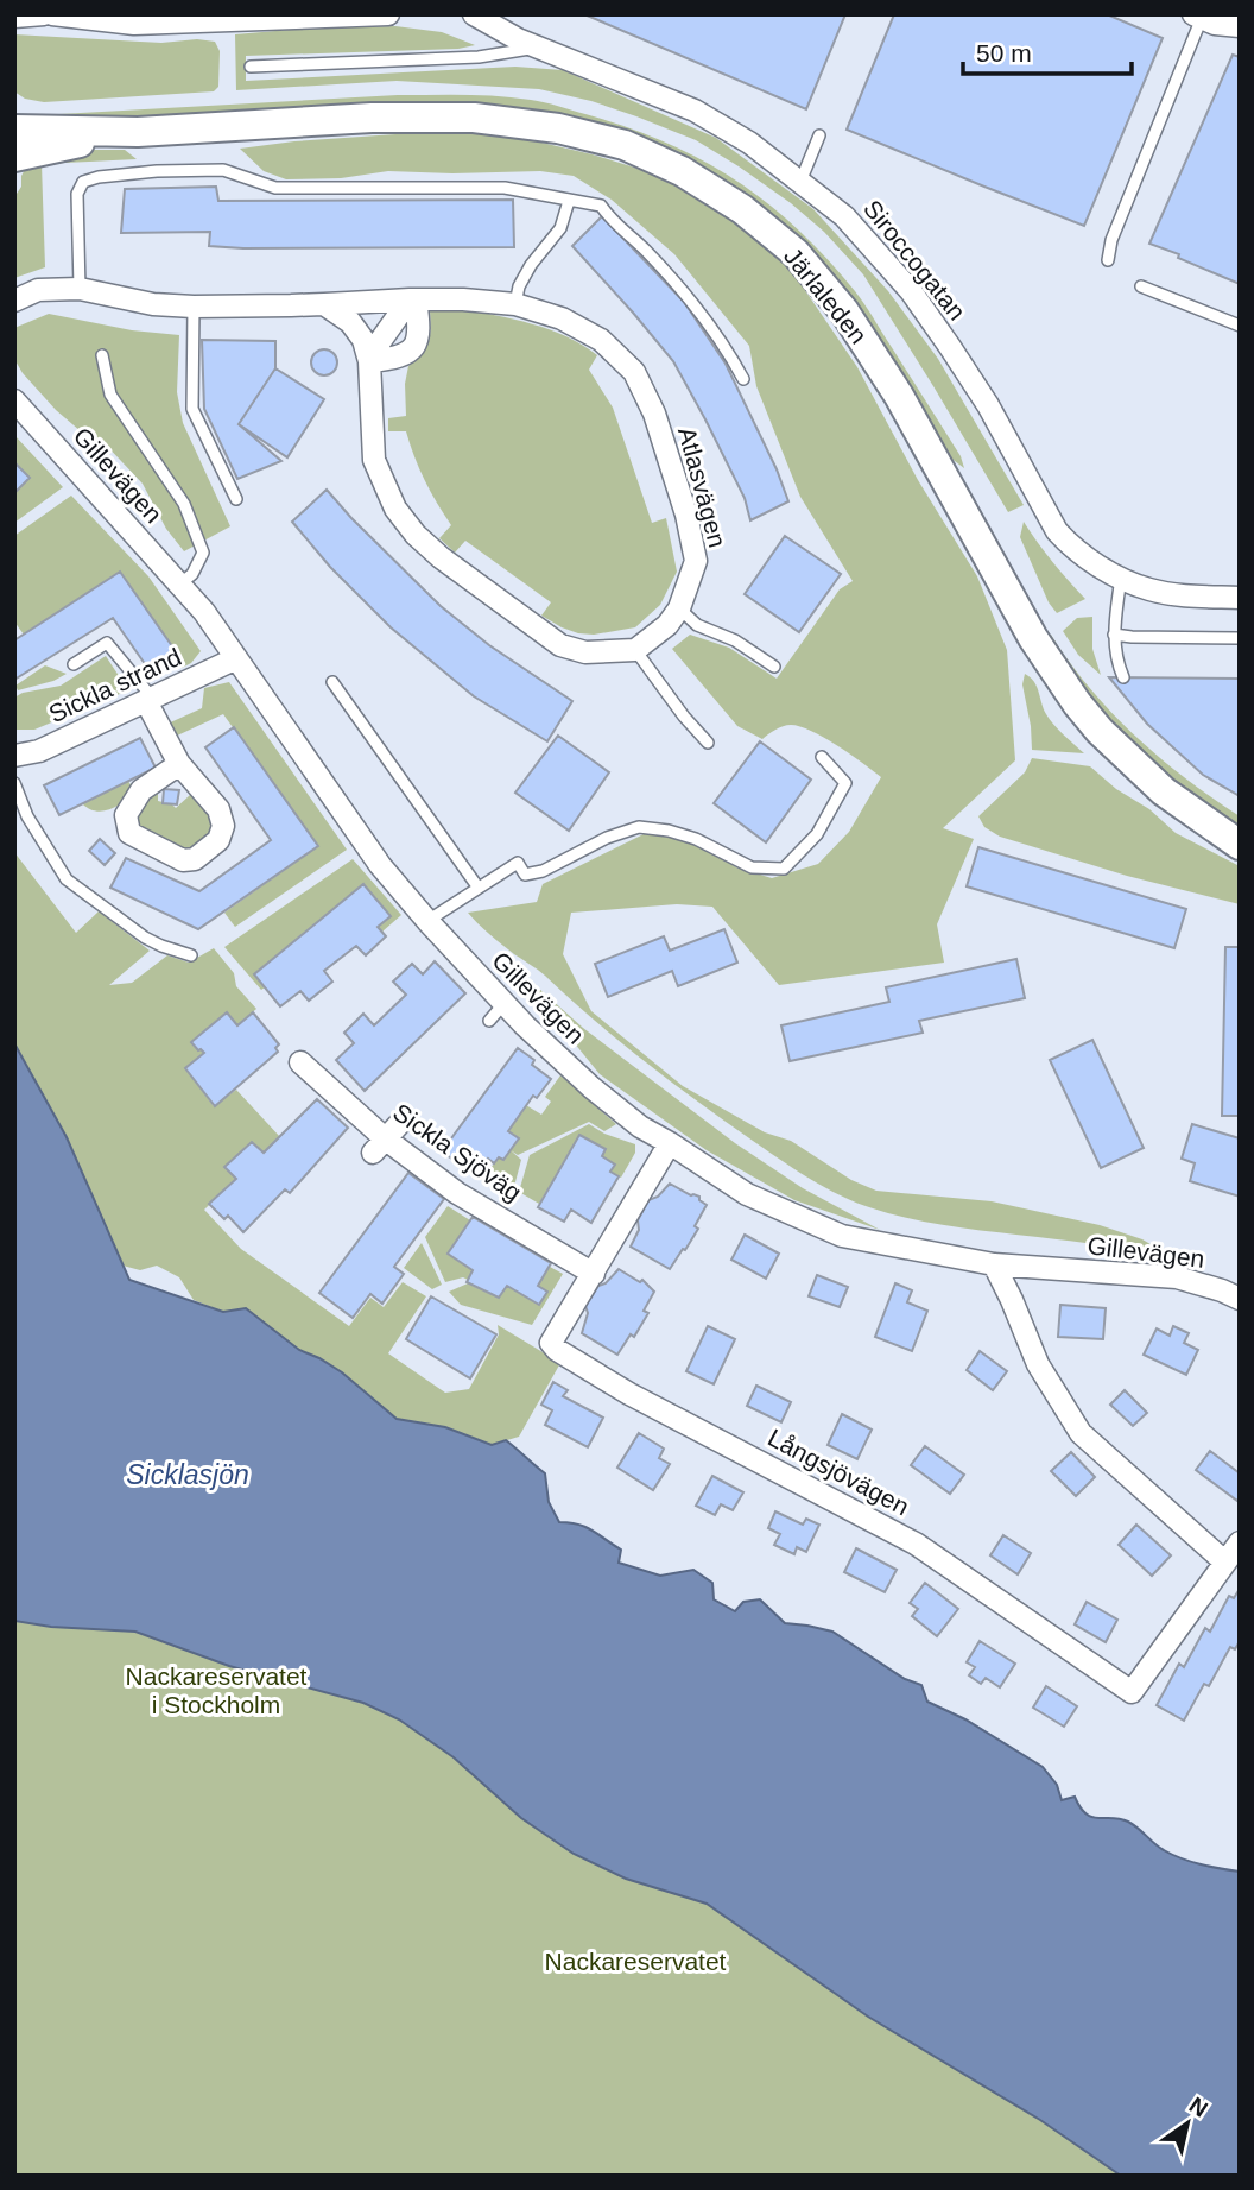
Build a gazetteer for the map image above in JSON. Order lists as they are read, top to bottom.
{
  "streets": {
    "main road": ["Järlaleden"],
    "street": [
      "Siroccogatan",
      "Gillevägen",
      "Atlasvägen",
      "Sickla strand",
      "Sickla Sjöväg",
      "Långsjövägen"
    ]
  },
  "crossings": [
    ["Gillevägen", "Sickla strand"],
    ["Gillevägen", "Långsjövägen"],
    ["Sickla Sjöväg", "Långsjövägen"]
  ],
  "water": ["Sicklasjön"],
  "parks": ["Nackareservatet i Stockholm", "Nackareservatet"],
  "scale_bar": "50 m",
  "north": "top right"
}
